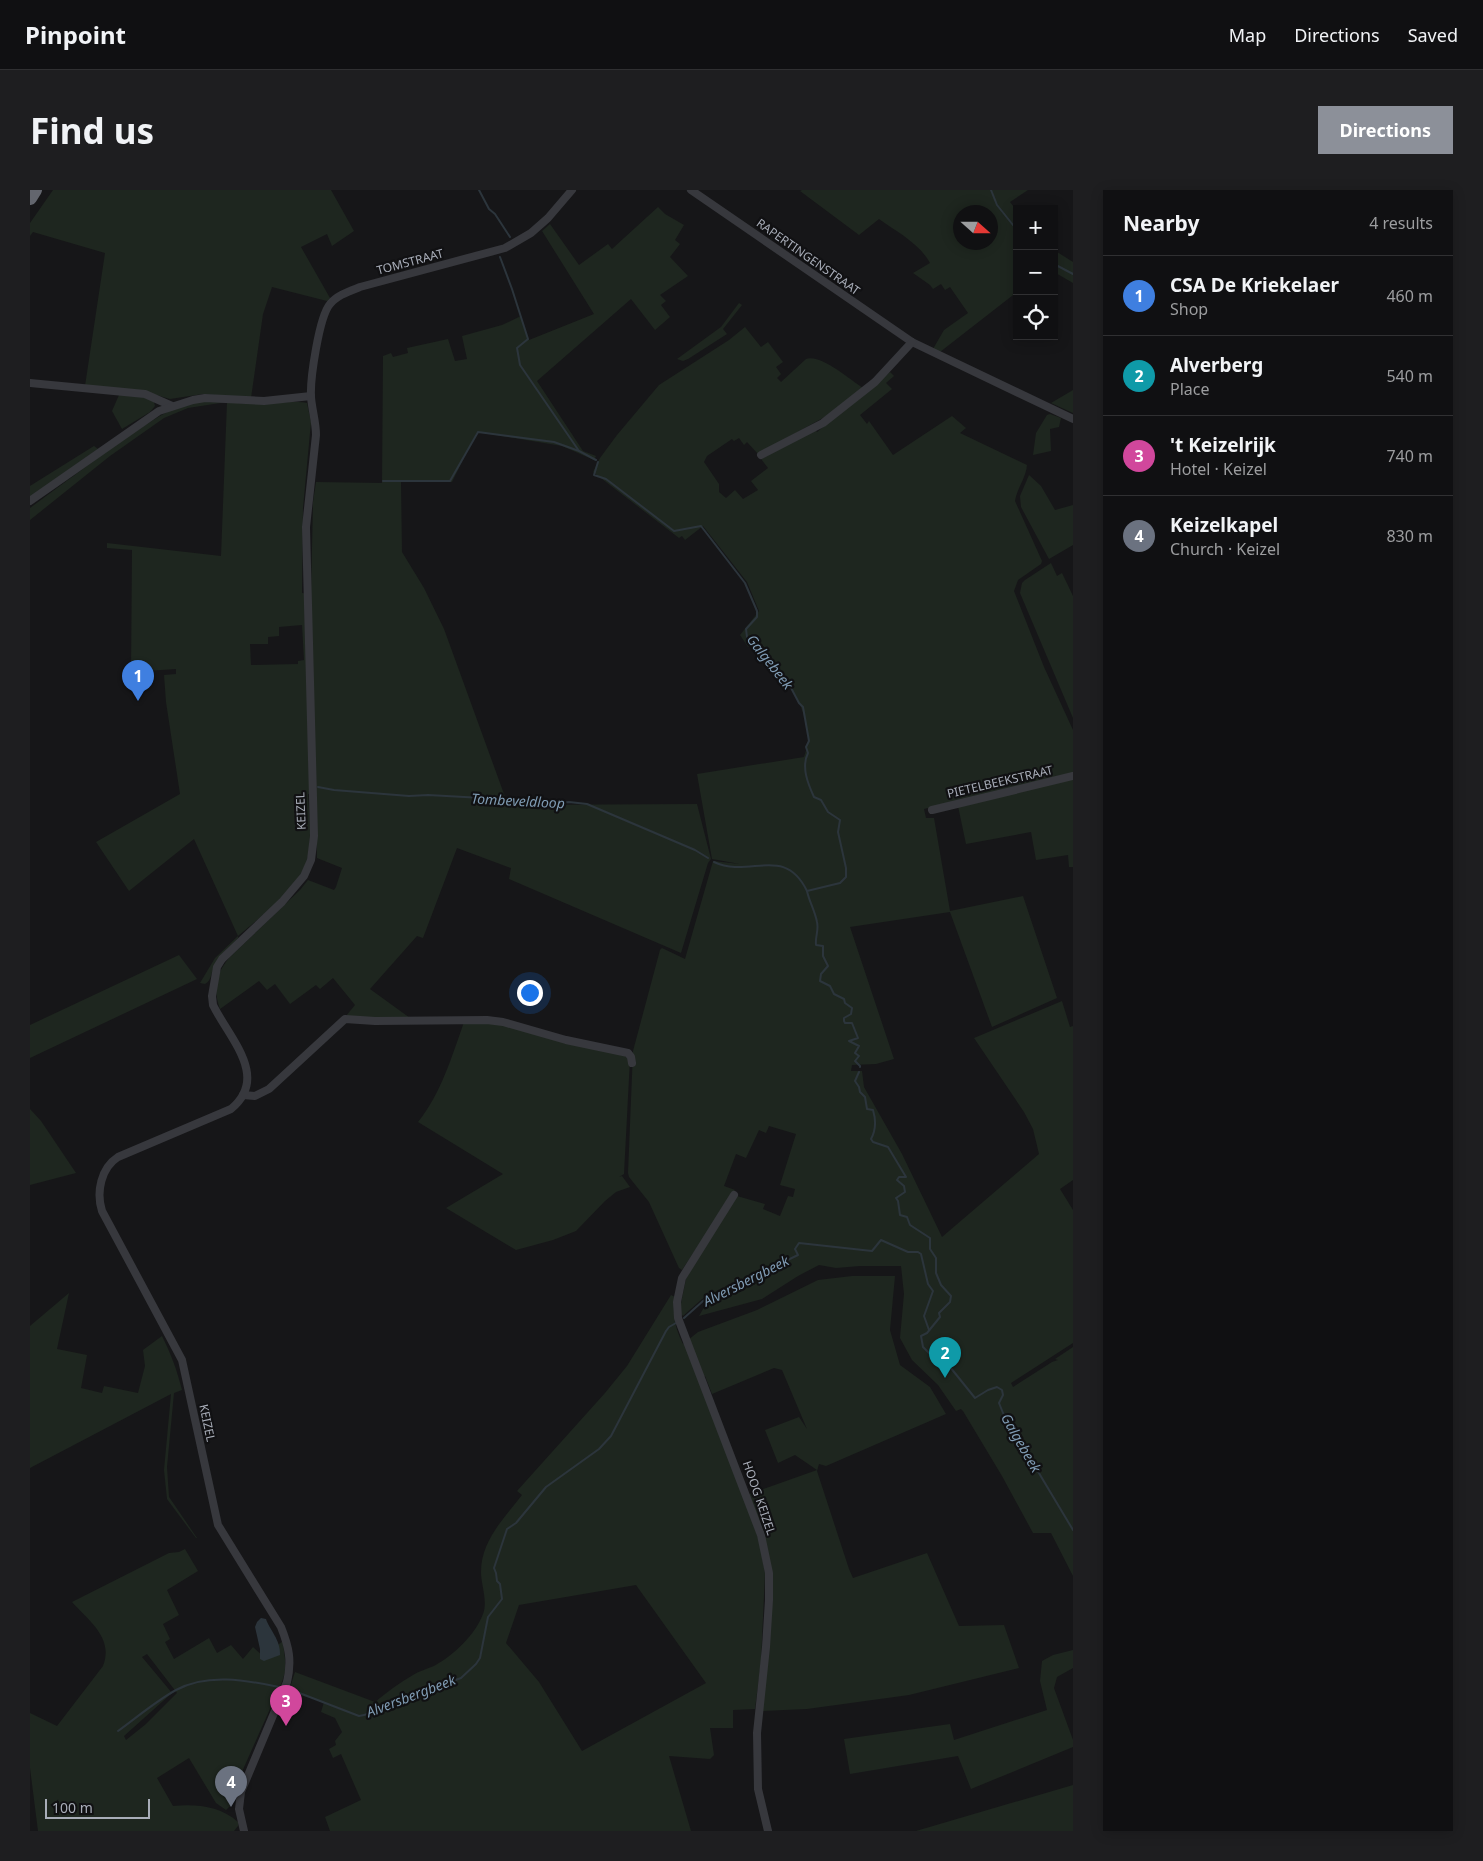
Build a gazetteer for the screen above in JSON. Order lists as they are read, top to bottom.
{
  "streets": {
    "street": [
      "RAPERTINGENSTRAAT",
      "TOMSTRAAT",
      "PIETELBEEKSTRAAT",
      "KEIZEL",
      "HOOG KEIZEL"
    ]
  },
  "crossings": [
    ["TOMSTRAAT", "KEIZEL"]
  ],
  "water": ["Galgebeek", "Tombeveldloop", "Alversbergbeek"],
  "scale_bar": "100 m",
  "north": "right",
  "page": {
    "header": "Pinpoint",
    "nav": ["Map", "Directions", "Saved"],
    "buttons": "Directions",
    "title": "Find us",
    "heading": ["Nearby", "4 results"],
    "map_buttons": ["+", "−"],
    "list": [
      {
        "mark": "1",
        "name": "CSA De Kriekelaer",
        "note": "Shop",
        "value": "460 m"
      },
      {
        "mark": "2",
        "name": "Alverberg",
        "note": "Place",
        "value": "540 m"
      },
      {
        "mark": "3",
        "name": "'t Keizelrijk",
        "note": "Hotel · Keizel",
        "value": "740 m"
      },
      {
        "mark": "4",
        "name": "Keizelkapel",
        "note": "Church · Keizel",
        "value": "830 m"
      }
    ],
    "pins": [
      "1",
      "2",
      "3",
      "4"
    ],
    "scale": "100 m"
  }
}
